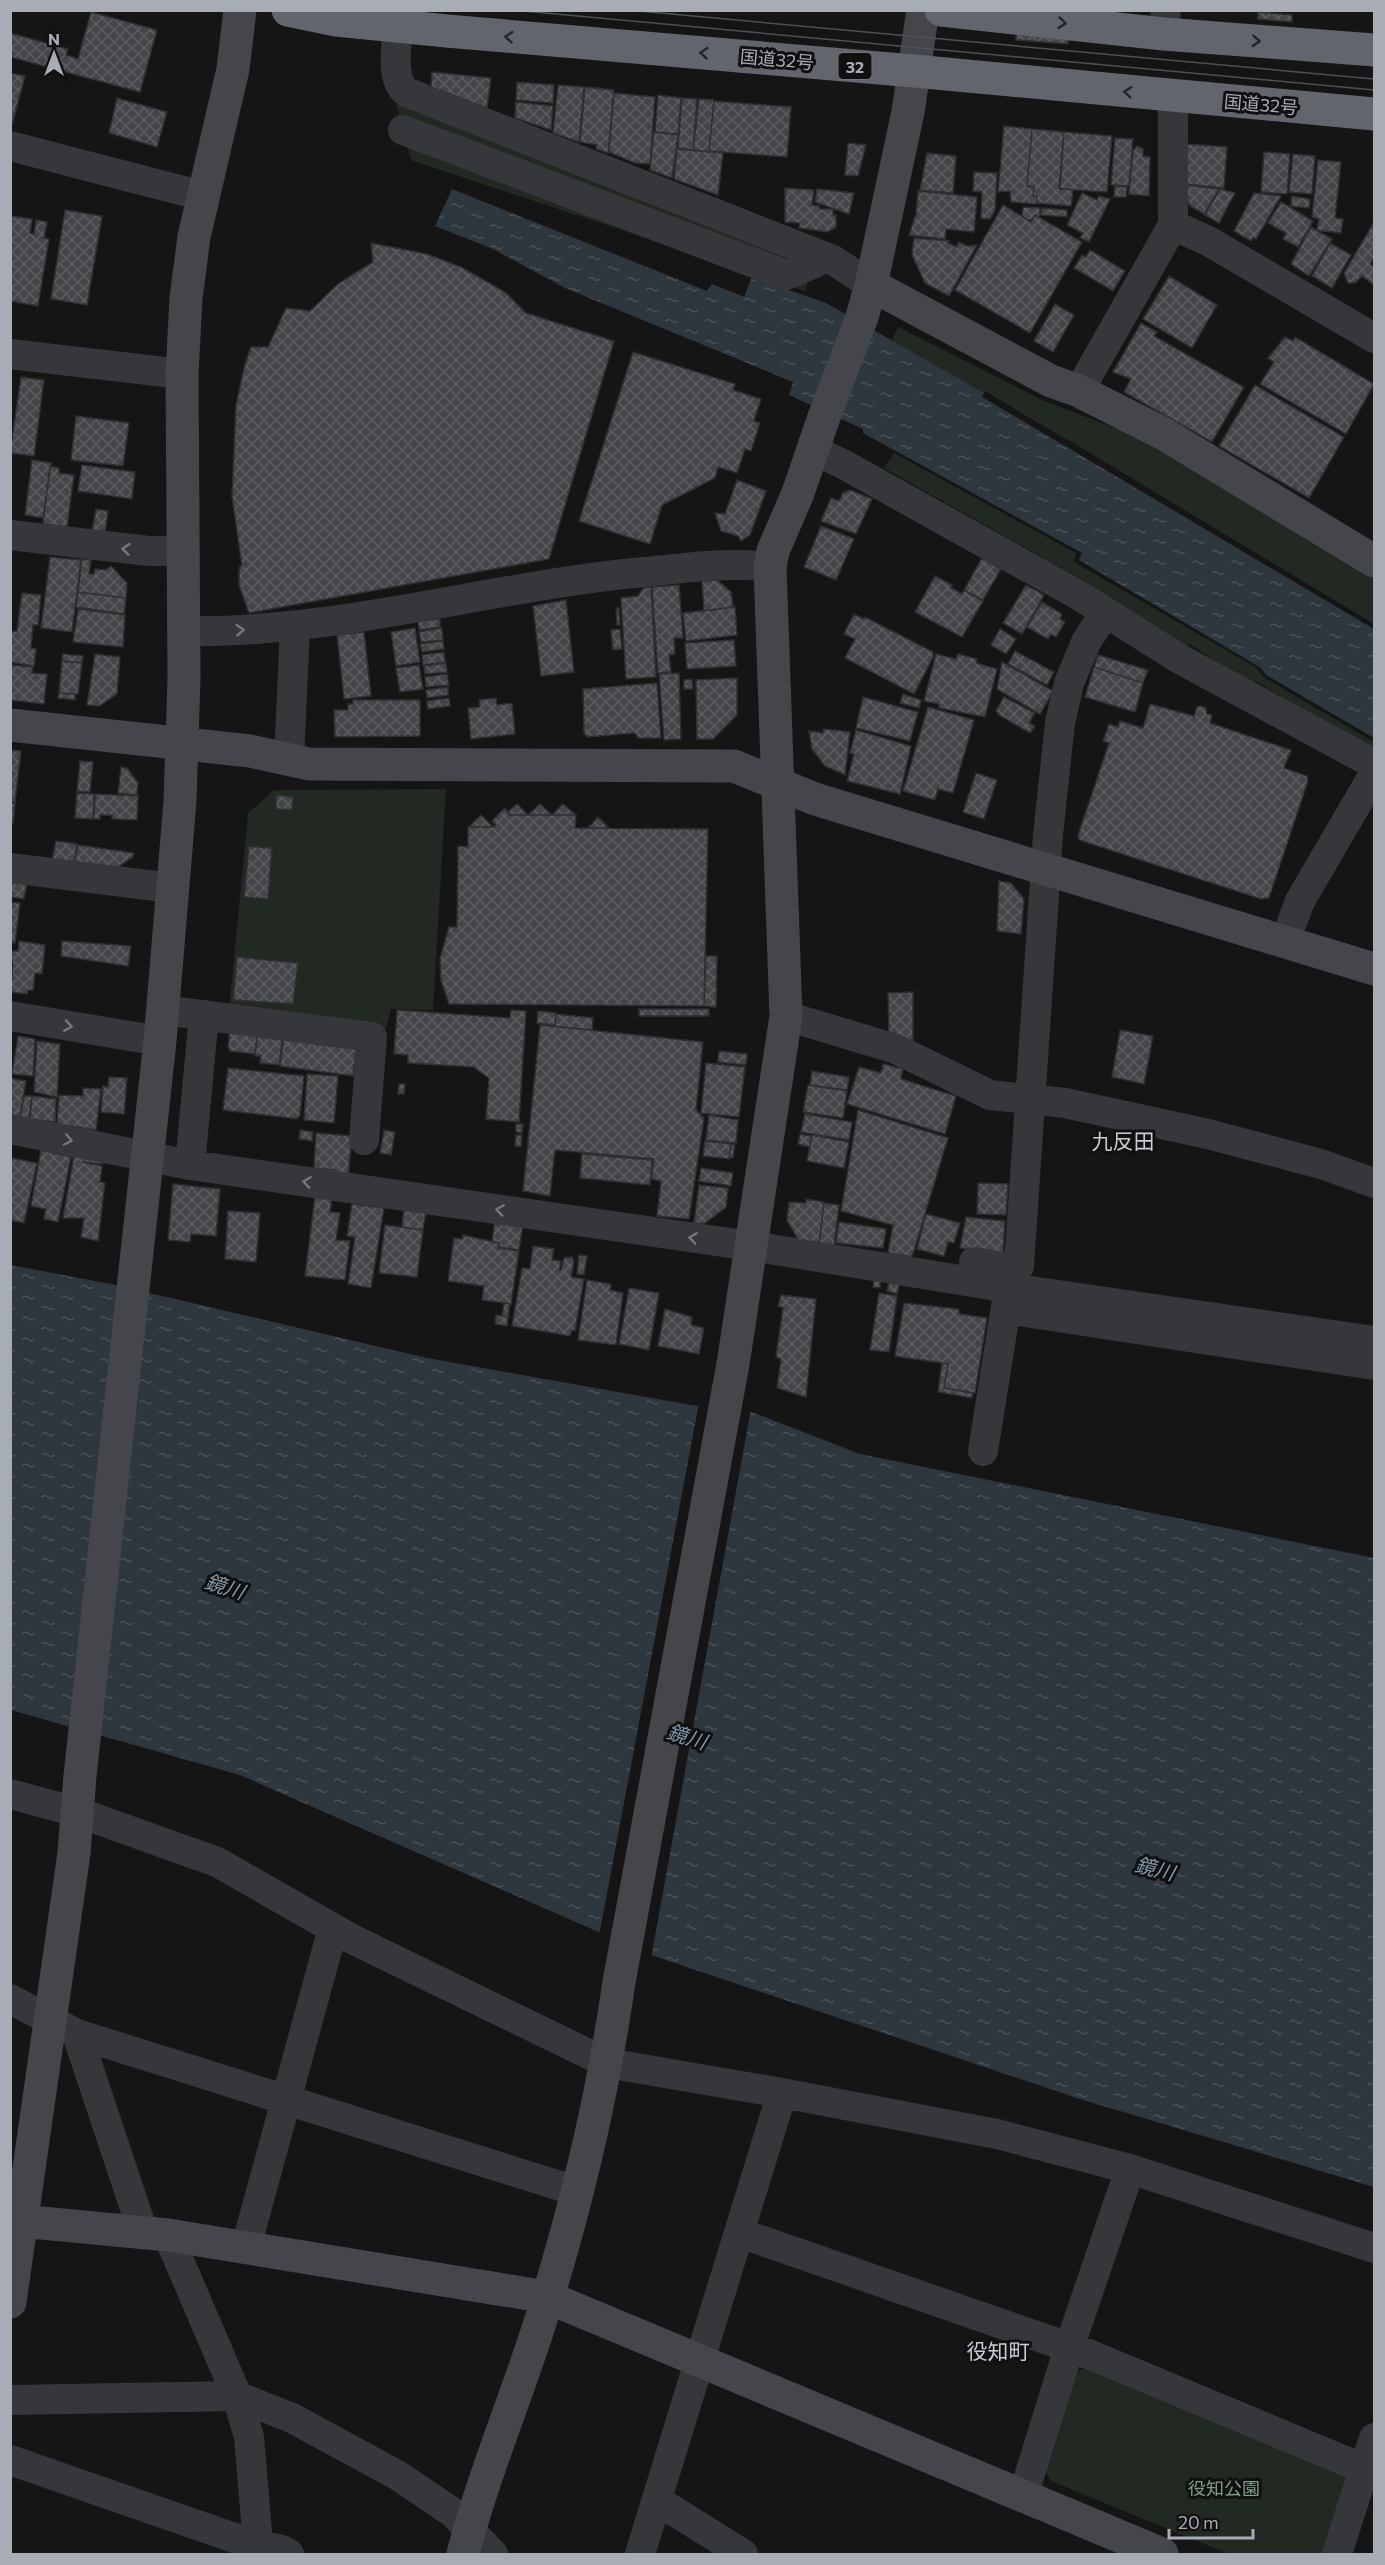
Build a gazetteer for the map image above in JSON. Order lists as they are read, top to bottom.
{
  "streets": {
    "highway": ["国道32号", "32"]
  },
  "districts": ["九反田", "役知町"],
  "water": ["鏡川"],
  "parks": ["役知公園"],
  "scale_bar": "20 m",
  "north": "top"
}
